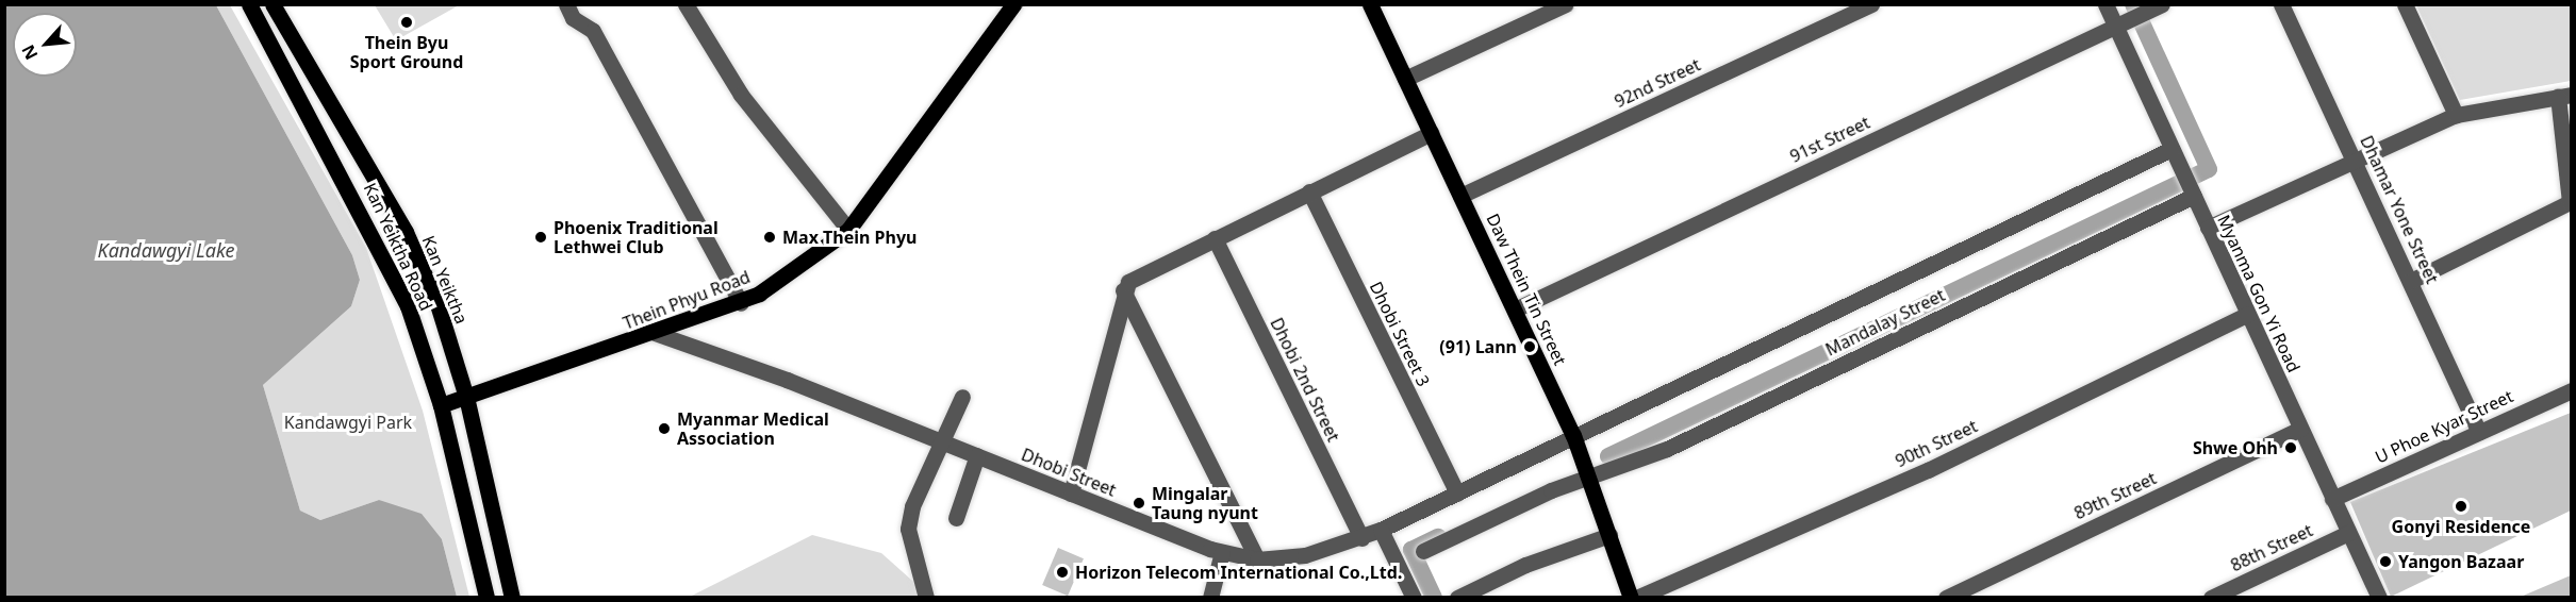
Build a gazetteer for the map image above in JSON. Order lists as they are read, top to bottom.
{
  "streets": {
    "main road": [
      "Kan Yeiktha Road",
      "Kan Yeiktha",
      "Daw Thein Tin Street",
      "Thein Phyu Road"
    ],
    "street": [
      "92nd Street",
      "91st Street",
      "Dhamar Yone Street",
      "Myanma Gon Yi Road",
      "Mandalay Street",
      "Dhobi Street 3",
      "Dhobi 2nd Street",
      "U Phoe Kyar Street",
      "90th Street",
      "Dhobi Street",
      "89th Street",
      "88th Street"
    ]
  },
  "crossings": [
    ["92nd Street", "Daw Thein Tin Street"],
    ["91st Street", "Daw Thein Tin Street"],
    ["91st Street", "Myanma Gon Yi Road"],
    ["Dhamar Yone Street", "U Phoe Kyar Street"],
    ["Kan Yeiktha Road", "Thein Phyu Road"],
    ["Kan Yeiktha", "Thein Phyu Road"],
    ["Daw Thein Tin Street", "Mandalay Street"],
    ["Daw Thein Tin Street", "Dhobi Street"],
    ["Myanma Gon Yi Road", "Mandalay Street"],
    ["Myanma Gon Yi Road", "U Phoe Kyar Street"],
    ["Myanma Gon Yi Road", "90th Street"],
    ["Myanma Gon Yi Road", "89th Street"],
    ["Myanma Gon Yi Road", "88th Street"],
    ["Thein Phyu Road", "Dhobi Street"],
    ["Mandalay Street", "Dhobi Street"],
    ["Dhobi Street 3", "Dhobi Street"],
    ["Dhobi 2nd Street", "Dhobi Street"]
  ],
  "water": ["Kandawgyi Lake"],
  "parks": ["Kandawgyi Park"],
  "places": [
    "Thein Byu Sport Ground",
    "Phoenix Traditional Lethwei Club",
    "Max Thein Phyu",
    "(91) Lann",
    "Myanmar Medical Association",
    "Shwe Ohh",
    "Mingalar Taung nyunt",
    "Gonyi Residence",
    "Yangon Bazaar",
    "Horizon Telecom International Co.,Ltd."
  ],
  "north": "bottom left"
}
